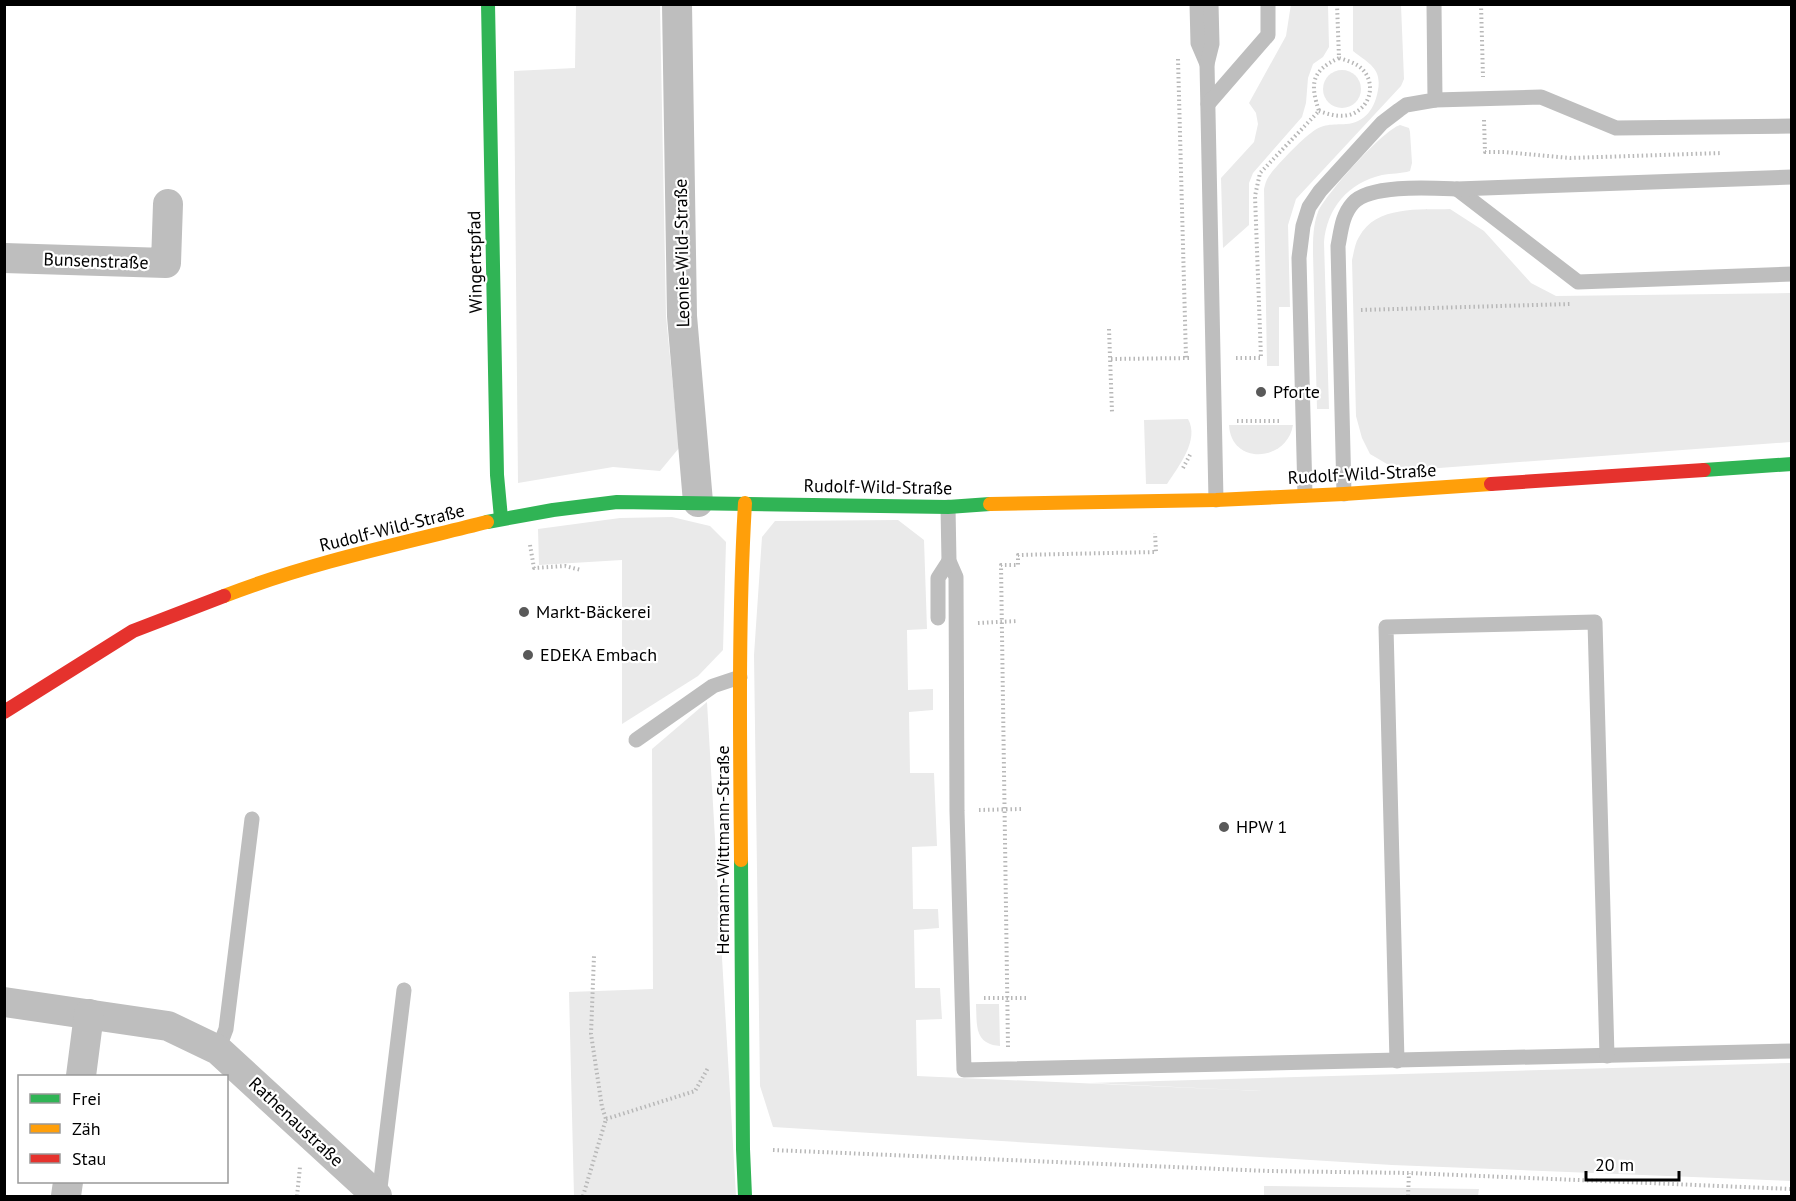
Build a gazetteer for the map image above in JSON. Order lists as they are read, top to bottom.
{
  "streets": {
    "street": [
      "Leonie-Wild-Straße",
      "Bunsenstraße",
      "Wingertspfad",
      "Rudolf-Wild-Straße",
      "Hermann-Wittmann-Straße",
      "Rathenaustraße"
    ]
  },
  "crossings": [
    ["Leonie-Wild-Straße", "Rudolf-Wild-Straße"],
    ["Wingertspfad", "Rudolf-Wild-Straße"],
    ["Rudolf-Wild-Straße", "Hermann-Wittmann-Straße"]
  ],
  "places": [
    "Pforte",
    "Markt-Bäckerei",
    "EDEKA Embach",
    "HPW 1"
  ],
  "legend": ["Frei", "Zäh", "Stau"],
  "scale_bar": "20 m"
}
